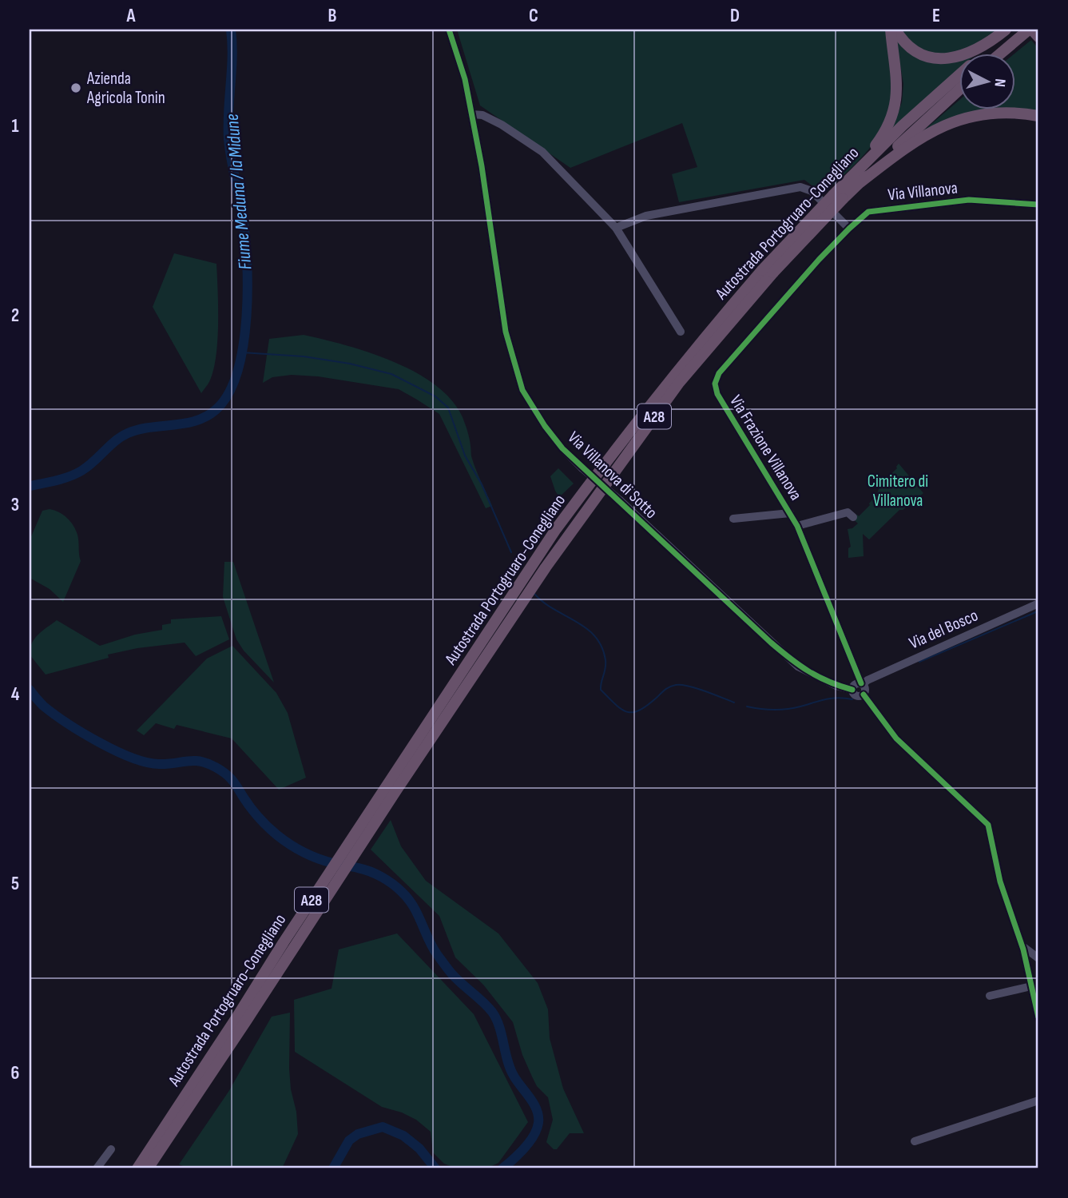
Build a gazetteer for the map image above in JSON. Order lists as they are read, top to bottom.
{
  "streets": {
    "highway": ["Autostrada Portogruaro-Conegliano", "A28"],
    "street": [
      "Via Villanova",
      "Via Frazione Villanova",
      "Via Villanova di Sotto",
      "Via del Bosco"
    ]
  },
  "crossings": [
    ["Via Villanova", "Via Frazione Villanova"],
    ["Via Frazione Villanova", "Via Villanova di Sotto"],
    ["Via Frazione Villanova", "Via del Bosco"],
    ["Via Villanova di Sotto", "Via del Bosco"]
  ],
  "water": ["Fiume Meduna / la Midune"],
  "parks": ["Cimitero di Villanova"],
  "places": ["Azienda Agricola Tonin"],
  "north": "right",
  "grid": {
    "columns": [
      "A",
      "B",
      "C",
      "D",
      "E"
    ],
    "rows": [
      "1",
      "2",
      "3",
      "4",
      "5",
      "6"
    ]
  }
}
